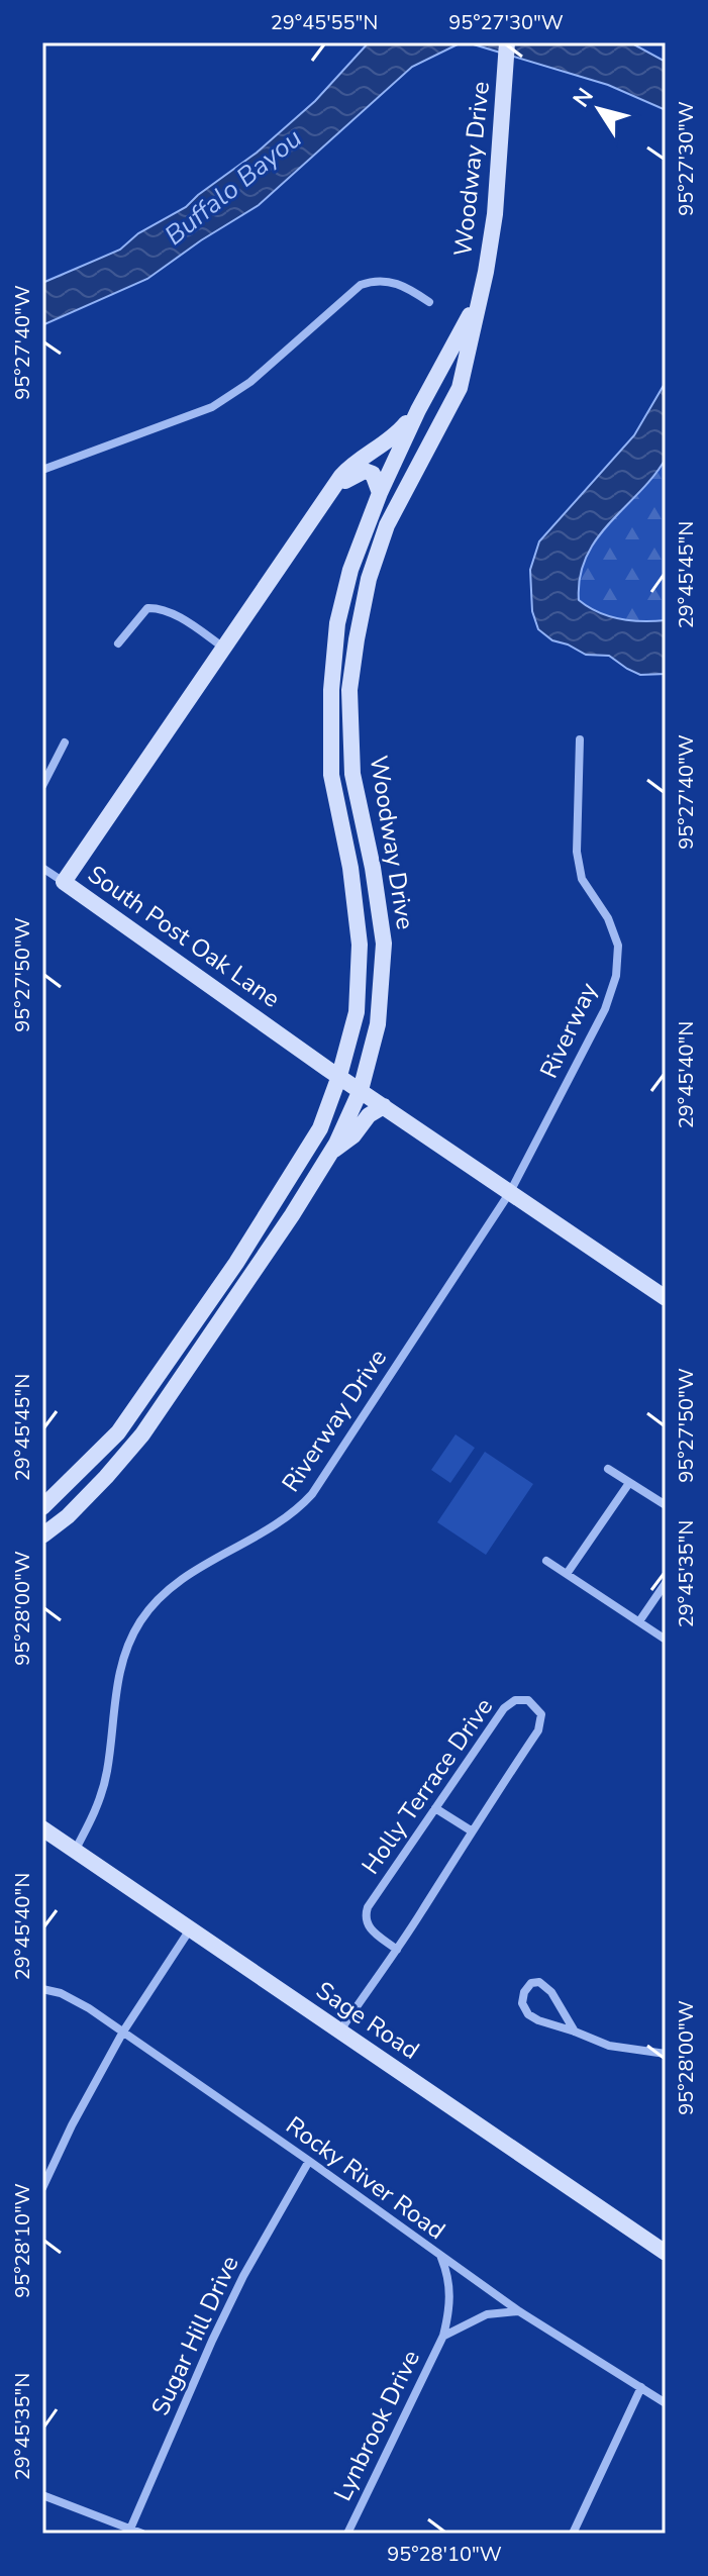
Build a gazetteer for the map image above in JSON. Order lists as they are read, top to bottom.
{
  "streets": {
    "main road": ["Woodway Drive", "South Post Oak Lane", "Sage Road"],
    "street": [
      "Riverway",
      "Riverway Drive",
      "Holly Terrace Drive",
      "Rocky River Road",
      "Sugar Hill Drive",
      "Lynbrook Drive"
    ]
  },
  "crossings": [
    ["Woodway Drive", "South Post Oak Lane"],
    ["South Post Oak Lane", "Riverway"],
    ["South Post Oak Lane", "Riverway Drive"],
    ["Riverway", "Riverway Drive"],
    ["Riverway Drive", "Sage Road"],
    ["Holly Terrace Drive", "Sage Road"],
    ["Rocky River Road", "Sugar Hill Drive"],
    ["Rocky River Road", "Lynbrook Drive"]
  ],
  "water": ["Buffalo Bayou"],
  "north": "top left",
  "coordinates": [
    "29°45'55\"N",
    "95°27'30\"W",
    "95°27'40\"W",
    "29°45'45\"N",
    "95°27'50\"W",
    "29°45'40\"N",
    "29°45'35\"N",
    "95°28'00\"W",
    "95°28'10\"W"
  ]
}
